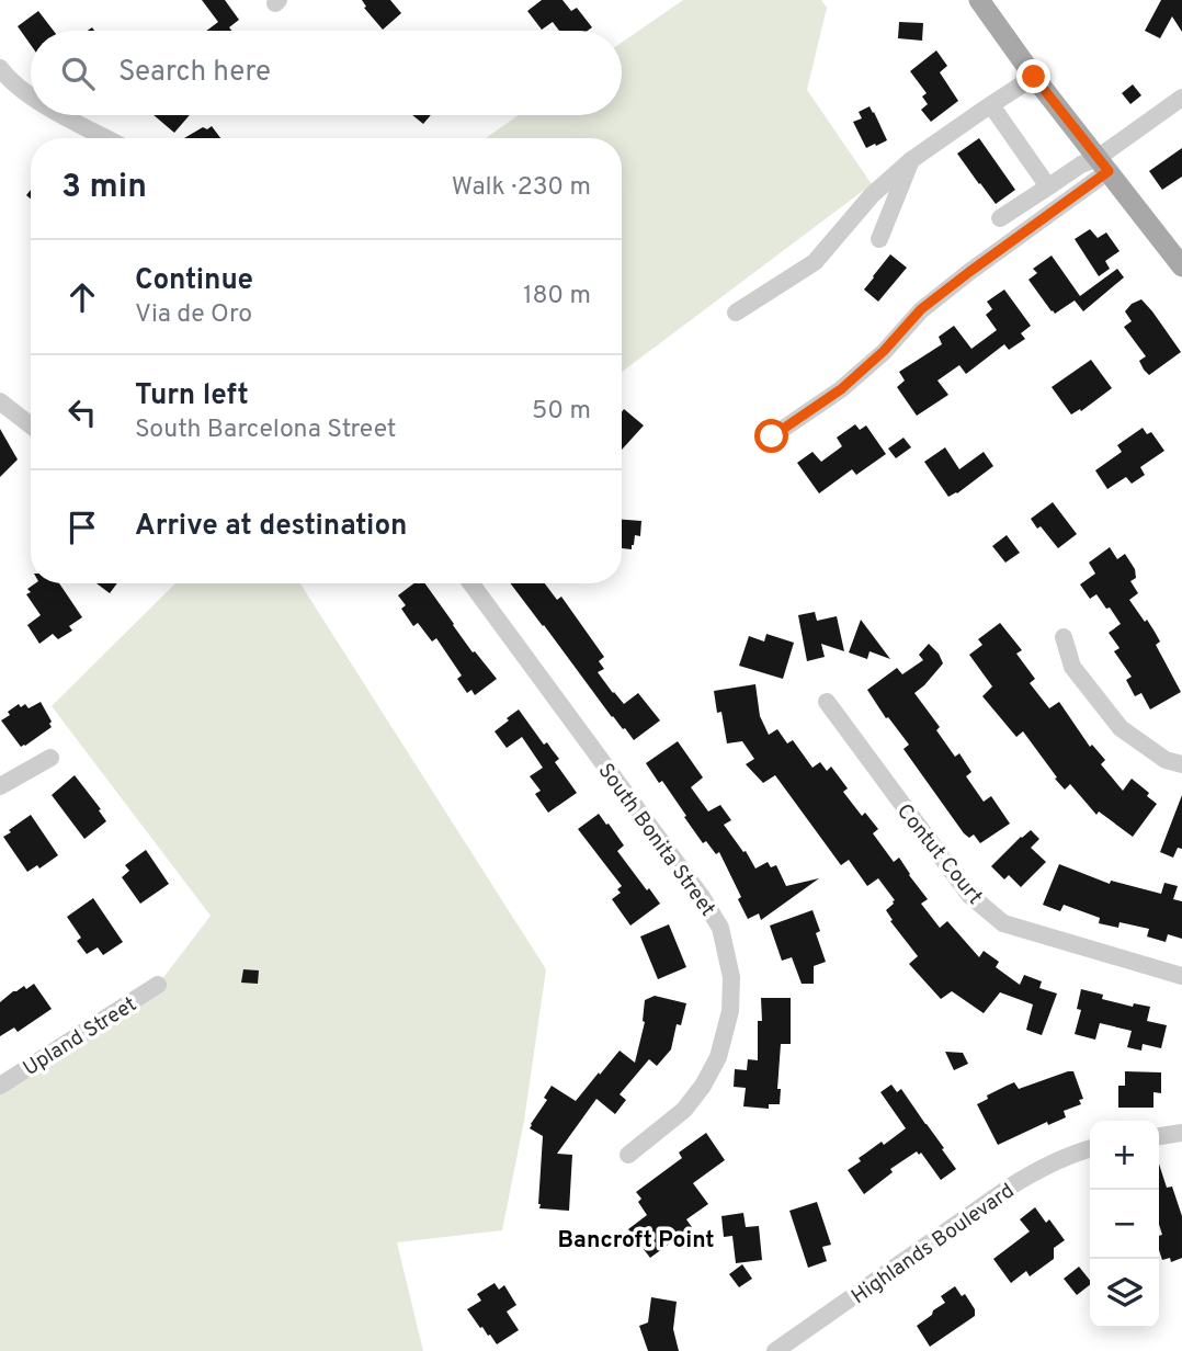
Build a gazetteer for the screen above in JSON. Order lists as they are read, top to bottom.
{
  "streets": {
    "street": [
      "South Bonita Street",
      "Contut Court",
      "Upland Street",
      "Highlands Boulevard"
    ]
  },
  "districts": ["Bancroft Point"],
  "page": {
    "search": "Search here",
    "heading": ["3 min", "Walk · 230 m"],
    "list": [
      ["Continue", "Via de Oro", "180 m"],
      ["Turn left", "South Barcelona Street", "50 m"],
      "Arrive at destination"
    ],
    "map_buttons": ["+", "−"]
  }
}
